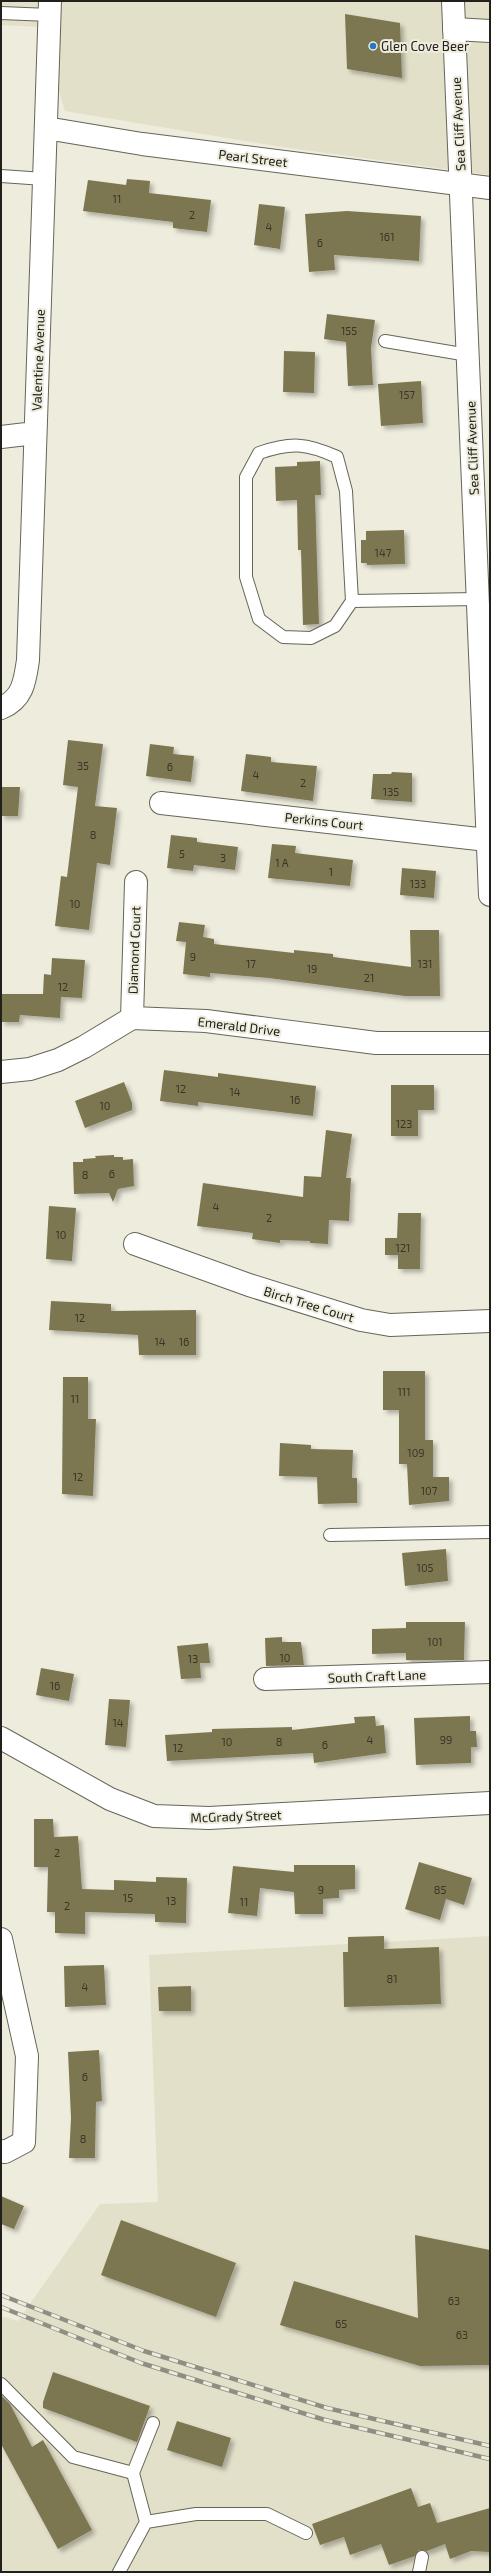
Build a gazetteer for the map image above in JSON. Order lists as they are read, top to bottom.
{
  "streets": {
    "street": [
      "Sea Cliff Avenue",
      "Pearl Street",
      "Valentine Avenue",
      "Perkins Court",
      "Diamond Court",
      "Emerald Drive",
      "Birch Tree Court",
      "South Craft Lane",
      "McGrady Street"
    ]
  },
  "crossings": [
    ["Sea Cliff Avenue", "Pearl Street"],
    ["Sea Cliff Avenue", "Perkins Court"],
    ["Pearl Street", "Valentine Avenue"],
    ["Diamond Court", "Emerald Drive"]
  ],
  "places": ["Glen Cove Beer"],
  "house_numbers": [
    "11",
    "2",
    "4",
    "161",
    "6",
    "155",
    "157",
    "147",
    "35",
    "6",
    "4",
    "2",
    "135",
    "8",
    "5",
    "3",
    "1 A",
    "1",
    "133",
    "10",
    "9",
    "17",
    "131",
    "19",
    "21",
    "12",
    "12",
    "14",
    "16",
    "10",
    "123",
    "6",
    "8",
    "4",
    "2",
    "10",
    "121",
    "12",
    "14",
    "16",
    "111",
    "11",
    "109",
    "12",
    "107",
    "105",
    "101",
    "10",
    "13",
    "16",
    "14",
    "4",
    "99",
    "10",
    "8",
    "6",
    "12",
    "2",
    "9",
    "85",
    "15",
    "13",
    "11",
    "2",
    "81",
    "4",
    "6",
    "8",
    "63",
    "65",
    "63"
  ]
}
